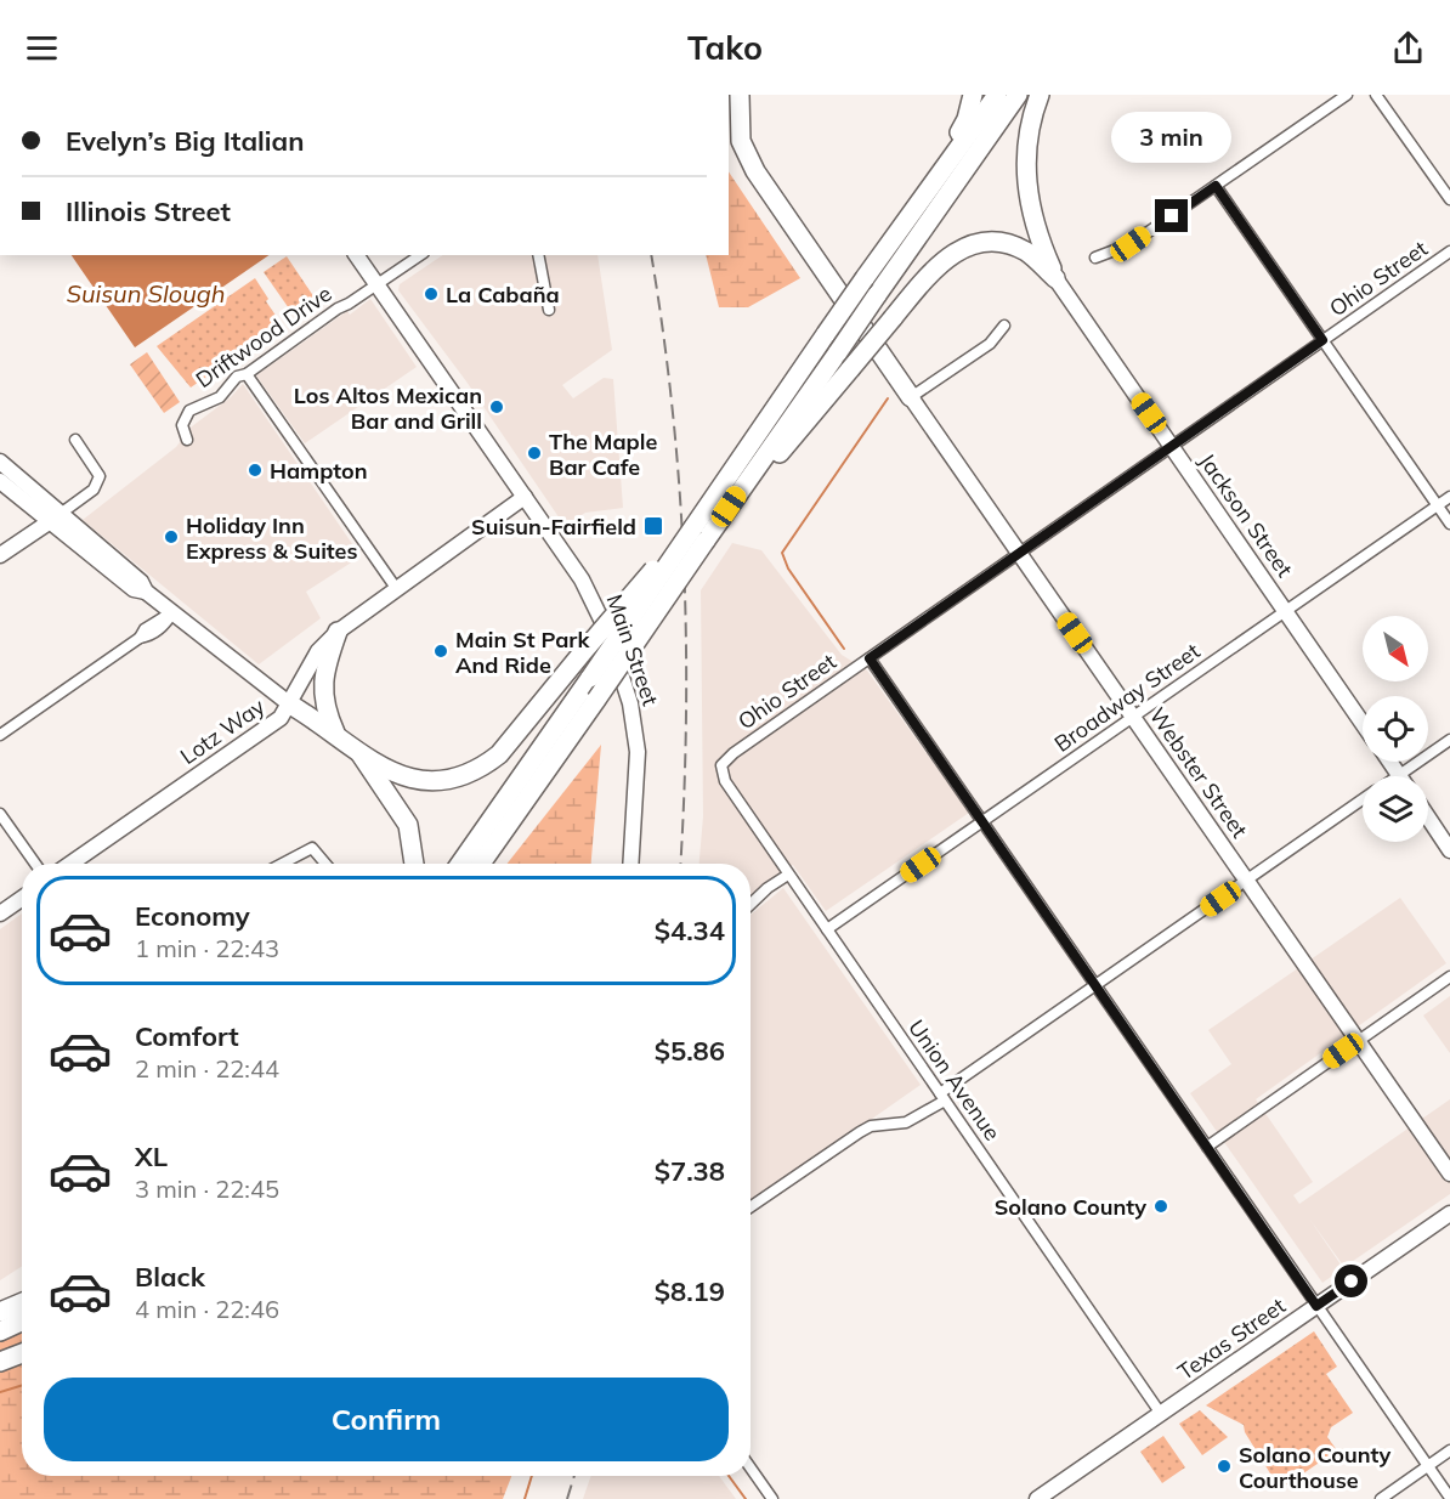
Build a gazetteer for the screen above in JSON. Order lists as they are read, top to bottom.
{
  "streets": {
    "street": [
      "Ohio Street",
      "Driftwood Drive",
      "Jackson Street",
      "Main Street",
      "Broadway Street",
      "Lotz Way",
      "Webster Street",
      "Union Avenue",
      "Texas Street"
    ]
  },
  "crossings": [
    ["Ohio Street", "Jackson Street"],
    ["Ohio Street", "Webster Street"],
    ["Ohio Street", "Union Avenue"],
    ["Driftwood Drive", "Main Street"],
    ["Jackson Street", "Broadway Street"],
    ["Main Street", "Lotz Way"],
    ["Broadway Street", "Webster Street"],
    ["Broadway Street", "Union Avenue"],
    ["Union Avenue", "Texas Street"]
  ],
  "water": ["Suisun Slough"],
  "places": {
    "other": [
      "La Cabaña",
      "Los Altos Mexican Bar and Grill",
      "The Maple Bar Cafe",
      "Hampton",
      "Holiday Inn Express & Suites",
      "Main St Park And Ride",
      "Solano County",
      "Solano County Courthouse"
    ],
    "transit": ["Suisun-Fairfield"]
  },
  "north": "bottom right",
  "page": {
    "header": "Tako",
    "banner": ["Evelyn’s Big Italian", "Illinois Street"],
    "bubble": "3 min",
    "list": [
      {
        "name": "Economy",
        "note": "1 min · 22:43",
        "value": "$4.34"
      },
      {
        "name": "Comfort",
        "note": "2 min · 22:44",
        "value": "$5.86"
      },
      {
        "name": "XL",
        "note": "3 min · 22:45",
        "value": "$7.38"
      },
      {
        "name": "Black",
        "note": "4 min · 22:46",
        "value": "$8.19"
      }
    ],
    "buttons": "Confirm"
  }
}
